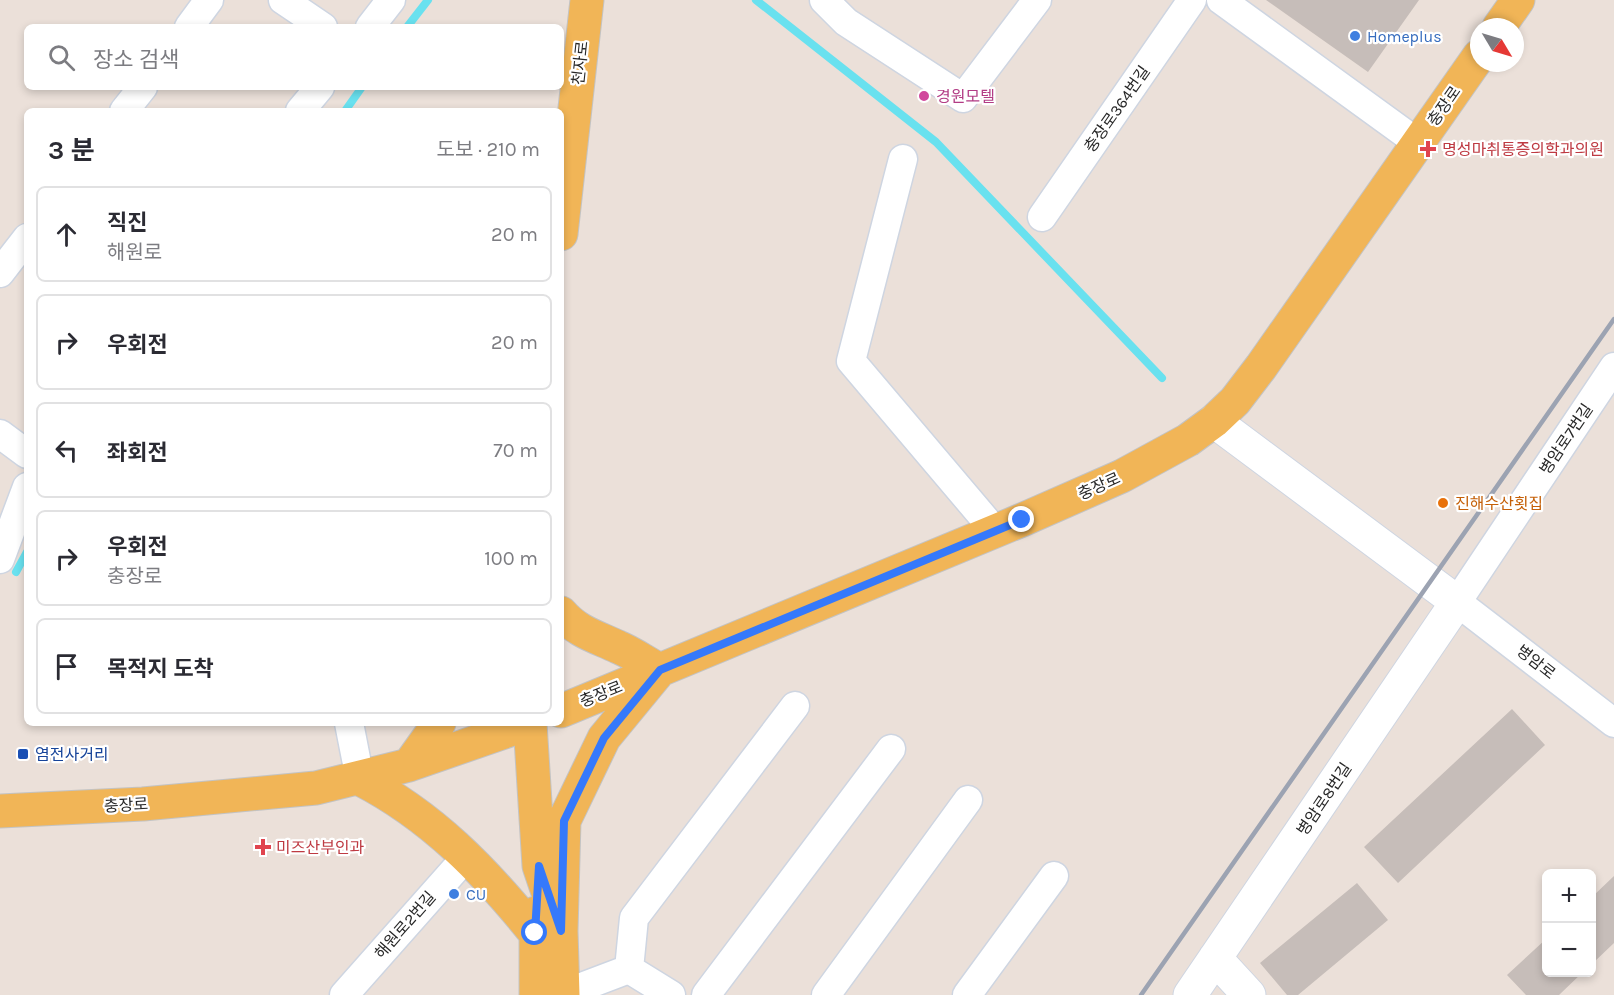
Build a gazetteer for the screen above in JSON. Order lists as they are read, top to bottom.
{
  "streets": {
    "main road": ["천자로", "충장로"],
    "street": [
      "충장로364번길",
      "병암로7번길",
      "병암로",
      "병암로8번길",
      "해원로2번길"
    ]
  },
  "crossings": [
    ["병암로7번길", "병암로"],
    ["병암로7번길", "병암로8번길"],
    ["병암로", "병암로8번길"]
  ],
  "places": {
    "other": [
      "Homeplus",
      "경원모텔",
      "진해수산횟집",
      "CU"
    ],
    "health": ["명성마취통증의학과의원", "미즈산부인과"],
    "transit": ["염전사거리"]
  },
  "north": "bottom right",
  "page": {
    "search": "장소 검색",
    "heading": ["3 분", "도보 · 210 m"],
    "list": [
      ["직진", "해원로", "20 m"],
      ["우회전", "20 m"],
      ["좌회전", "70 m"],
      ["우회전", "충장로", "100 m"],
      "목적지 도착"
    ],
    "map_buttons": ["+", "−"]
  }
}
